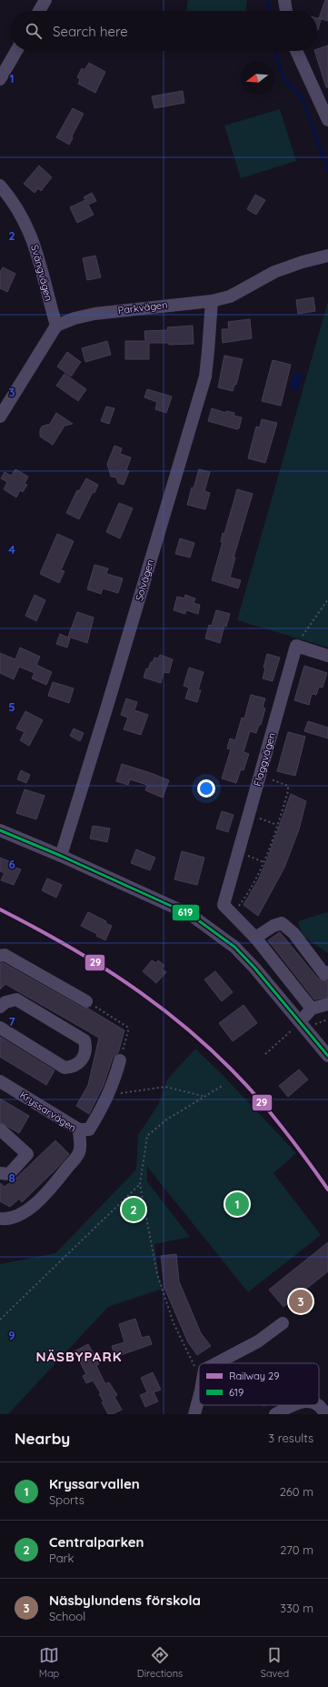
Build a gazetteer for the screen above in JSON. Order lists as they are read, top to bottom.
{
  "streets": {
    "street": [
      "Svängvägen",
      "Parkvägen",
      "Solvägen",
      "Flaggvägen",
      "Kryssarvägen"
    ]
  },
  "crossings": [
    ["Svängvägen", "Parkvägen"],
    ["Parkvägen", "Solvägen"]
  ],
  "districts": ["NÄSBYPARK"],
  "lines": ["transit line 619", "rail line 29"],
  "legend": ["Railway 29", "619"],
  "north": "left",
  "page": {
    "search": "Search here",
    "pins": ["1", "2", "3"],
    "heading": ["Nearby", "3 results"],
    "list": [
      {
        "mark": "1",
        "name": "Kryssarvallen",
        "note": "Sports",
        "value": "260 m"
      },
      {
        "mark": "2",
        "name": "Centralparken",
        "note": "Park",
        "value": "270 m"
      },
      {
        "mark": "3",
        "name": "Näsbylundens förskola",
        "note": "School",
        "value": "330 m"
      }
    ],
    "nav": ["Map", "Directions", "Saved"]
  },
  "grid": {
    "rows": [
      "1",
      "2",
      "3",
      "4",
      "5",
      "6",
      "7",
      "8",
      "9"
    ]
  }
}
